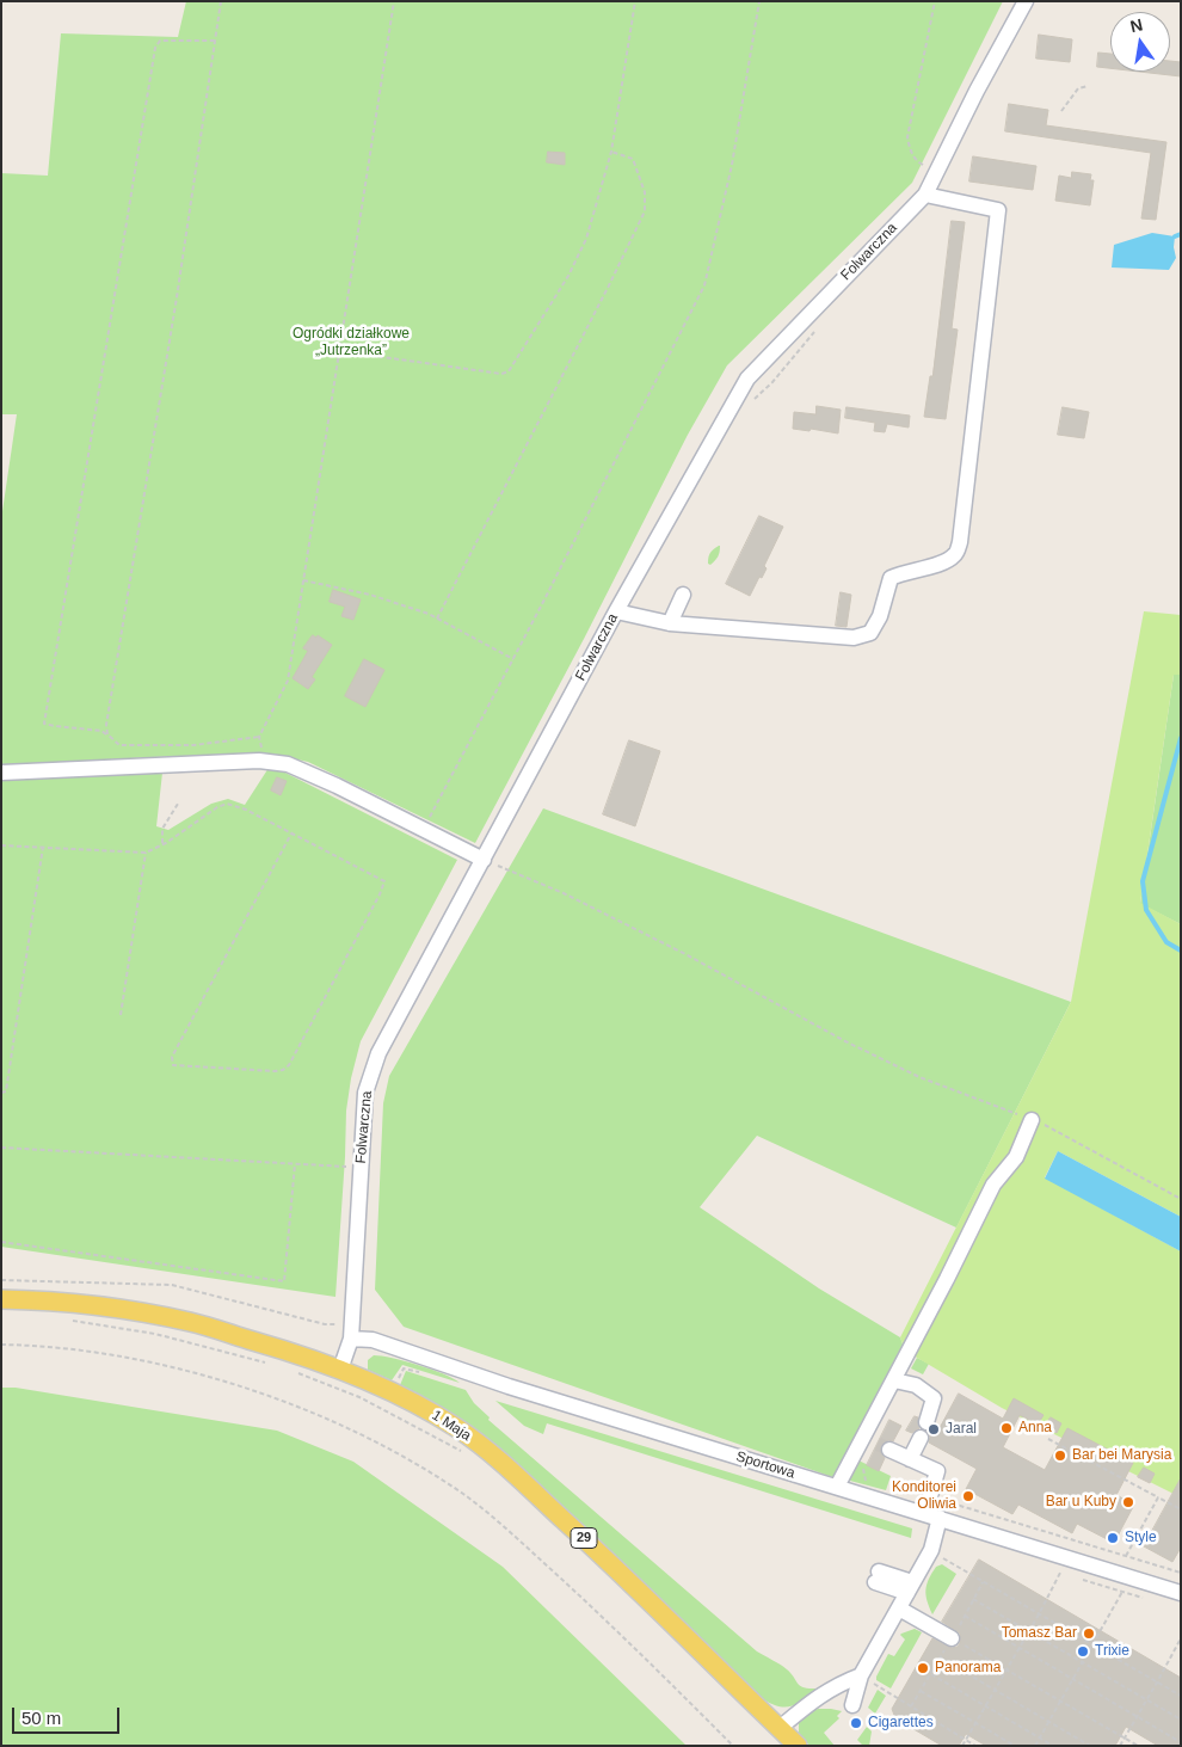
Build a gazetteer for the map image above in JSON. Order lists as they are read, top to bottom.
{
  "streets": {
    "main road": ["1 Maja", "29"],
    "street": ["Folwarczna", "Sportowa"]
  },
  "crossings": [
    ["Folwarczna", "1 Maja"],
    ["Folwarczna", "Sportowa"]
  ],
  "parks": ["Ogródki działkowe „Jutrzenka”"],
  "places": [
    "Anna",
    "Jaral",
    "Bar bei Marysia",
    "Konditorei Oliwia",
    "Bar u Kuby",
    "Style",
    "Tomasz Bar",
    "Trixie",
    "Panorama",
    "Cigarettes"
  ],
  "scale_bar": "50 m",
  "north": "top"
}
